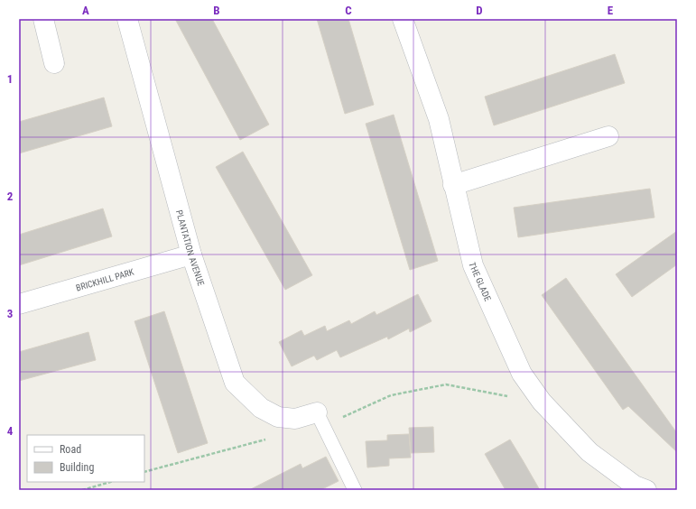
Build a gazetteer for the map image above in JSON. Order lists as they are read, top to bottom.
{
  "streets": {
    "street": ["PLANTATION AVENUE", "BRICKHILL PARK", "THE GLADE"]
  },
  "crossings": [
    ["PLANTATION AVENUE", "BRICKHILL PARK"]
  ],
  "legend": ["Road", "Building"],
  "grid": {
    "columns": [
      "A",
      "B",
      "C",
      "D",
      "E"
    ],
    "rows": [
      "1",
      "2",
      "3",
      "4"
    ]
  }
}
